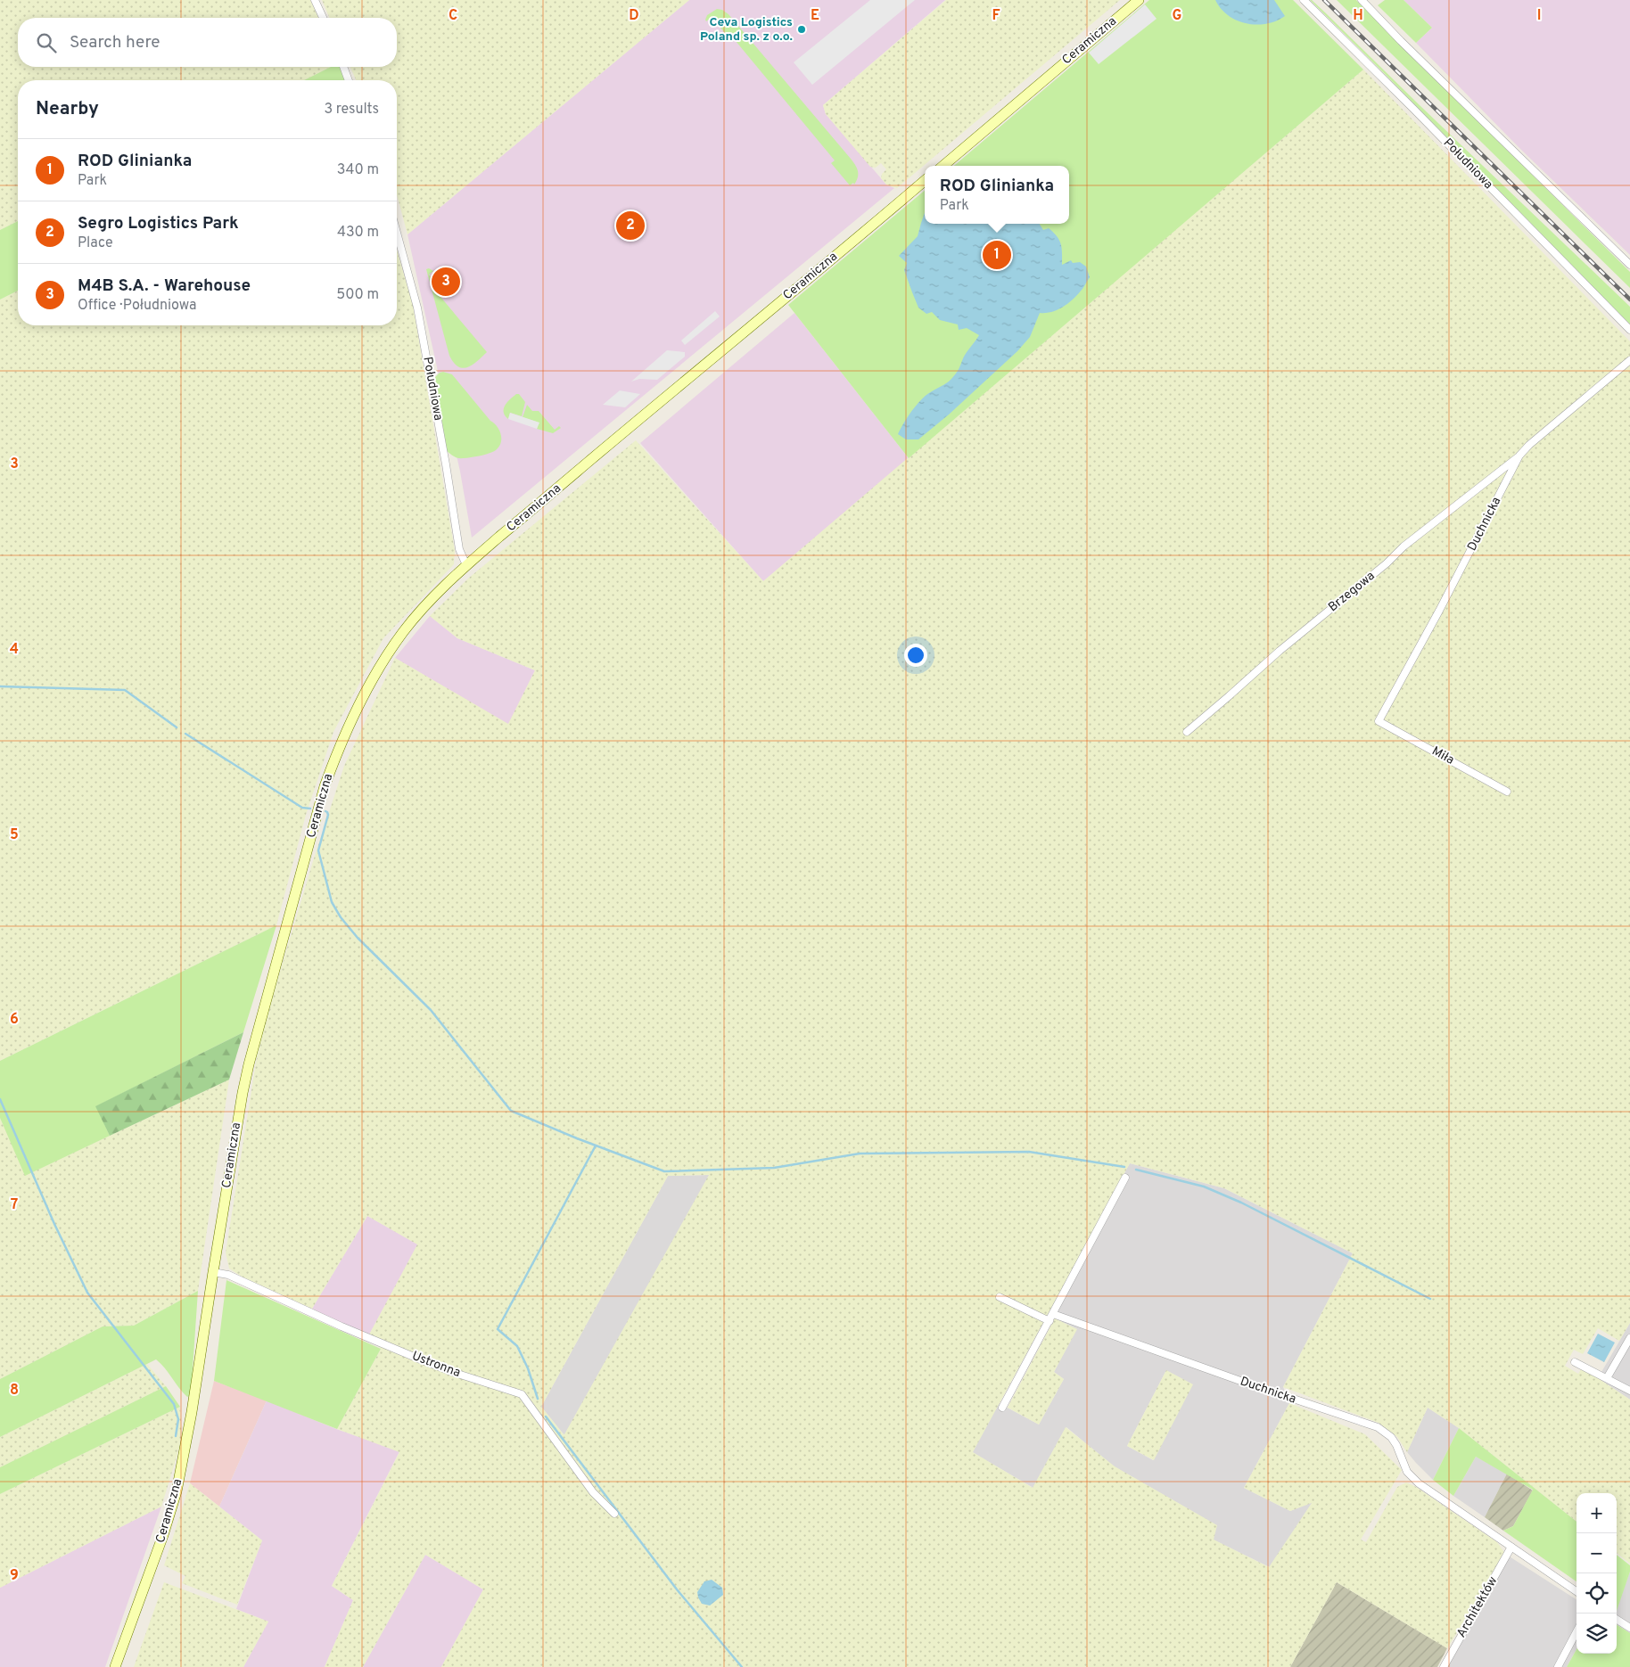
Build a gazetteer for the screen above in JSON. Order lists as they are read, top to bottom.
{
  "streets": {
    "main road": ["Ceramiczna"],
    "street": [
      "Południowa",
      "Duchnicka",
      "Brzegowa",
      "Miła",
      "Ustronna",
      "Architektów"
    ]
  },
  "crossings": [
    ["Ceramiczna", "Południowa"],
    ["Ceramiczna", "Ustronna"],
    ["Duchnicka", "Brzegowa"],
    ["Duchnicka", "Miła"],
    ["Duchnicka", "Architektów"]
  ],
  "places": ["Ceva Logistics Poland sp. z o.o."],
  "page": {
    "search": "Search here",
    "heading": ["Nearby", "3 results"],
    "list": [
      {
        "mark": "1",
        "name": "ROD Glinianka",
        "note": "Park",
        "value": "340 m"
      },
      {
        "mark": "2",
        "name": "Segro Logistics Park",
        "note": "Place",
        "value": "430 m"
      },
      {
        "mark": "3",
        "name": "M4B S.A. - Warehouse",
        "note": "Office · Południowa",
        "value": "500 m"
      }
    ],
    "popup": ["ROD Glinianka", "Park"],
    "pins": ["2", "1", "3"],
    "map_buttons": ["+", "−"]
  },
  "grid": {
    "columns": [
      "C",
      "D",
      "E",
      "F",
      "G",
      "H",
      "I"
    ],
    "rows": [
      "3",
      "4",
      "5",
      "6",
      "7",
      "8",
      "9"
    ]
  }
}
